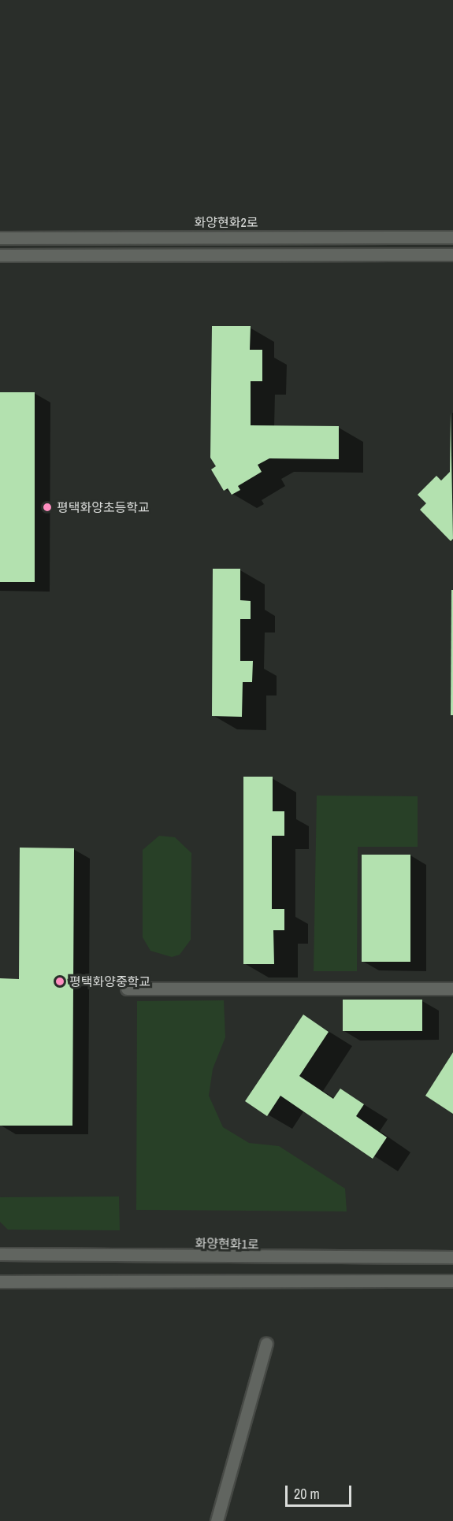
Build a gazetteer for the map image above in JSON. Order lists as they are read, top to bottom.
{
  "streets": {
    "street": ["화양현화2로", "화양현화1로"]
  },
  "places": ["평택화양초등학교", "평택화양중학교"],
  "scale_bar": "20 m"
}
